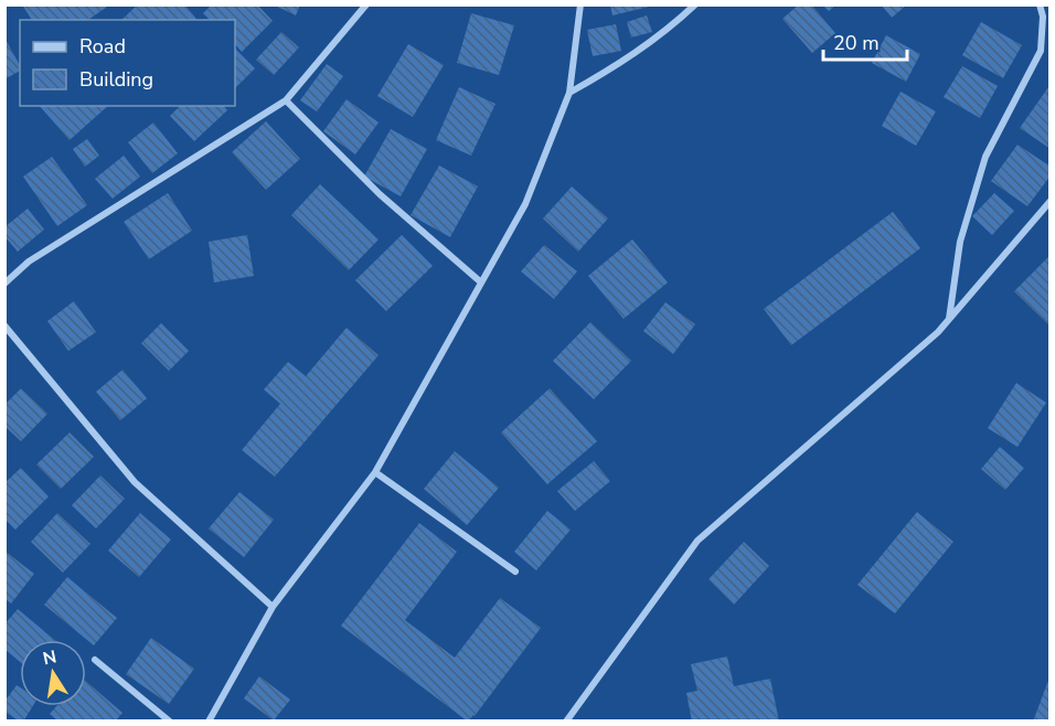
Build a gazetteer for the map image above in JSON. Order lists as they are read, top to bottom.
{
  "legend": ["Road", "Building"],
  "scale_bar": "20 m",
  "north": "top"
}
